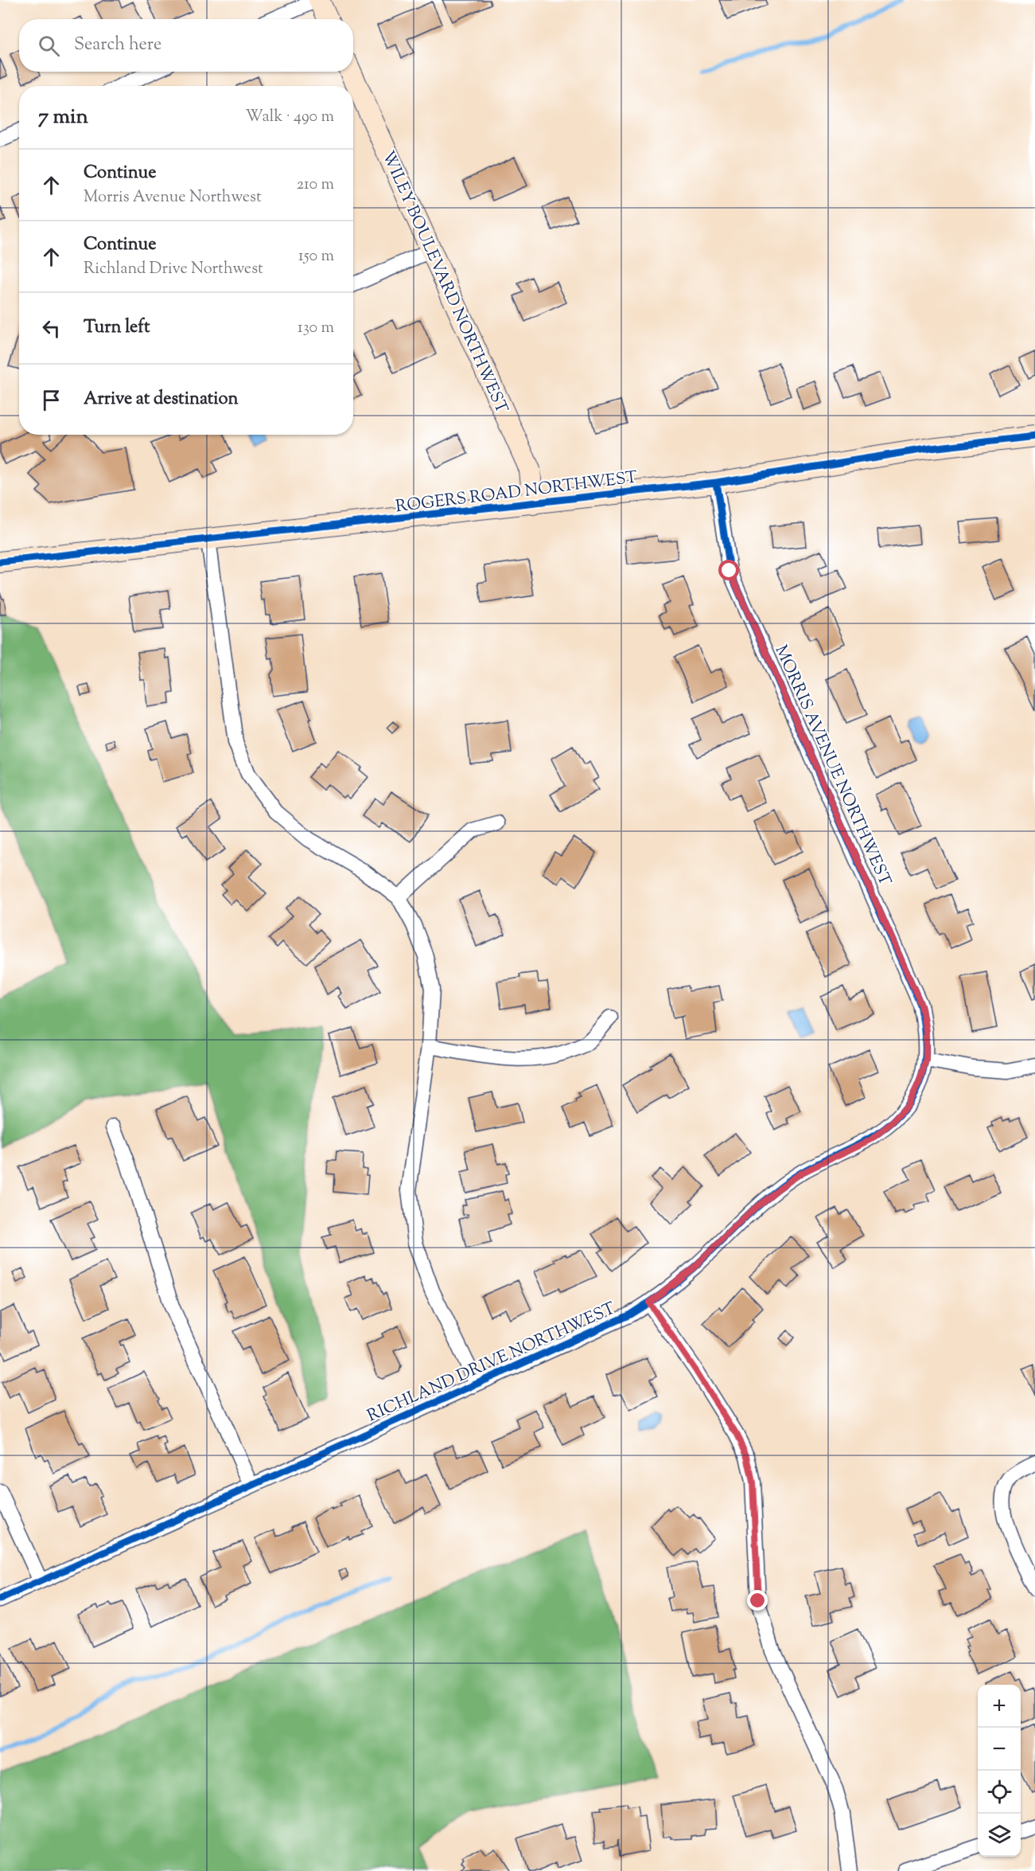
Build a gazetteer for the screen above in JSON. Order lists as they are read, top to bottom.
{
  "streets": {
    "street": [
      "WILEY BOULEVARD NORTHWEST",
      "ROGERS ROAD NORTHWEST",
      "MORRIS AVENUE NORTHWEST",
      "RICHLAND DRIVE NORTHWEST"
    ]
  },
  "crossings": [
    ["WILEY BOULEVARD NORTHWEST", "ROGERS ROAD NORTHWEST"],
    ["ROGERS ROAD NORTHWEST", "MORRIS AVENUE NORTHWEST"],
    ["MORRIS AVENUE NORTHWEST", "RICHLAND DRIVE NORTHWEST"]
  ],
  "page": {
    "search": "Search here",
    "heading": ["7 min", "Walk · 490 m"],
    "list": [
      ["Continue", "Morris Avenue Northwest", "210 m"],
      ["Continue", "Richland Drive Northwest", "150 m"],
      ["Turn left", "130 m"],
      "Arrive at destination"
    ],
    "map_buttons": ["+", "−"]
  }
}
